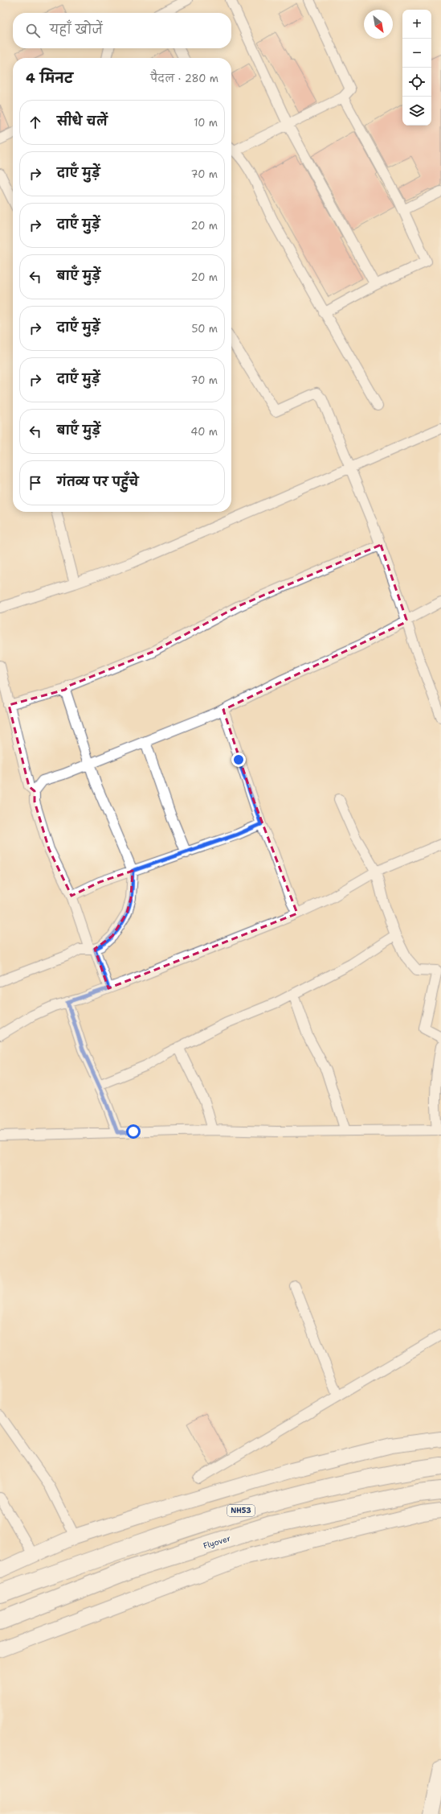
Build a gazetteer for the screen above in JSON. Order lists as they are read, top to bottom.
{
  "streets": {
    "highway": ["NH53", "Flyover"]
  },
  "north": "bottom right",
  "page": {
    "map_buttons": ["+", "−"],
    "search": "यहाँ खोजें",
    "heading": ["4 मिनट", "पैदल · 280 m"],
    "list": [
      ["सीधे चलें", "10 m"],
      ["दाएँ मुड़ें", "70 m"],
      ["दाएँ मुड़ें", "20 m"],
      ["बाएँ मुड़ें", "20 m"],
      ["दाएँ मुड़ें", "50 m"],
      ["दाएँ मुड़ें", "70 m"],
      ["बाएँ मुड़ें", "40 m"],
      "गंतव्य पर पहुँचे"
    ]
  }
}
